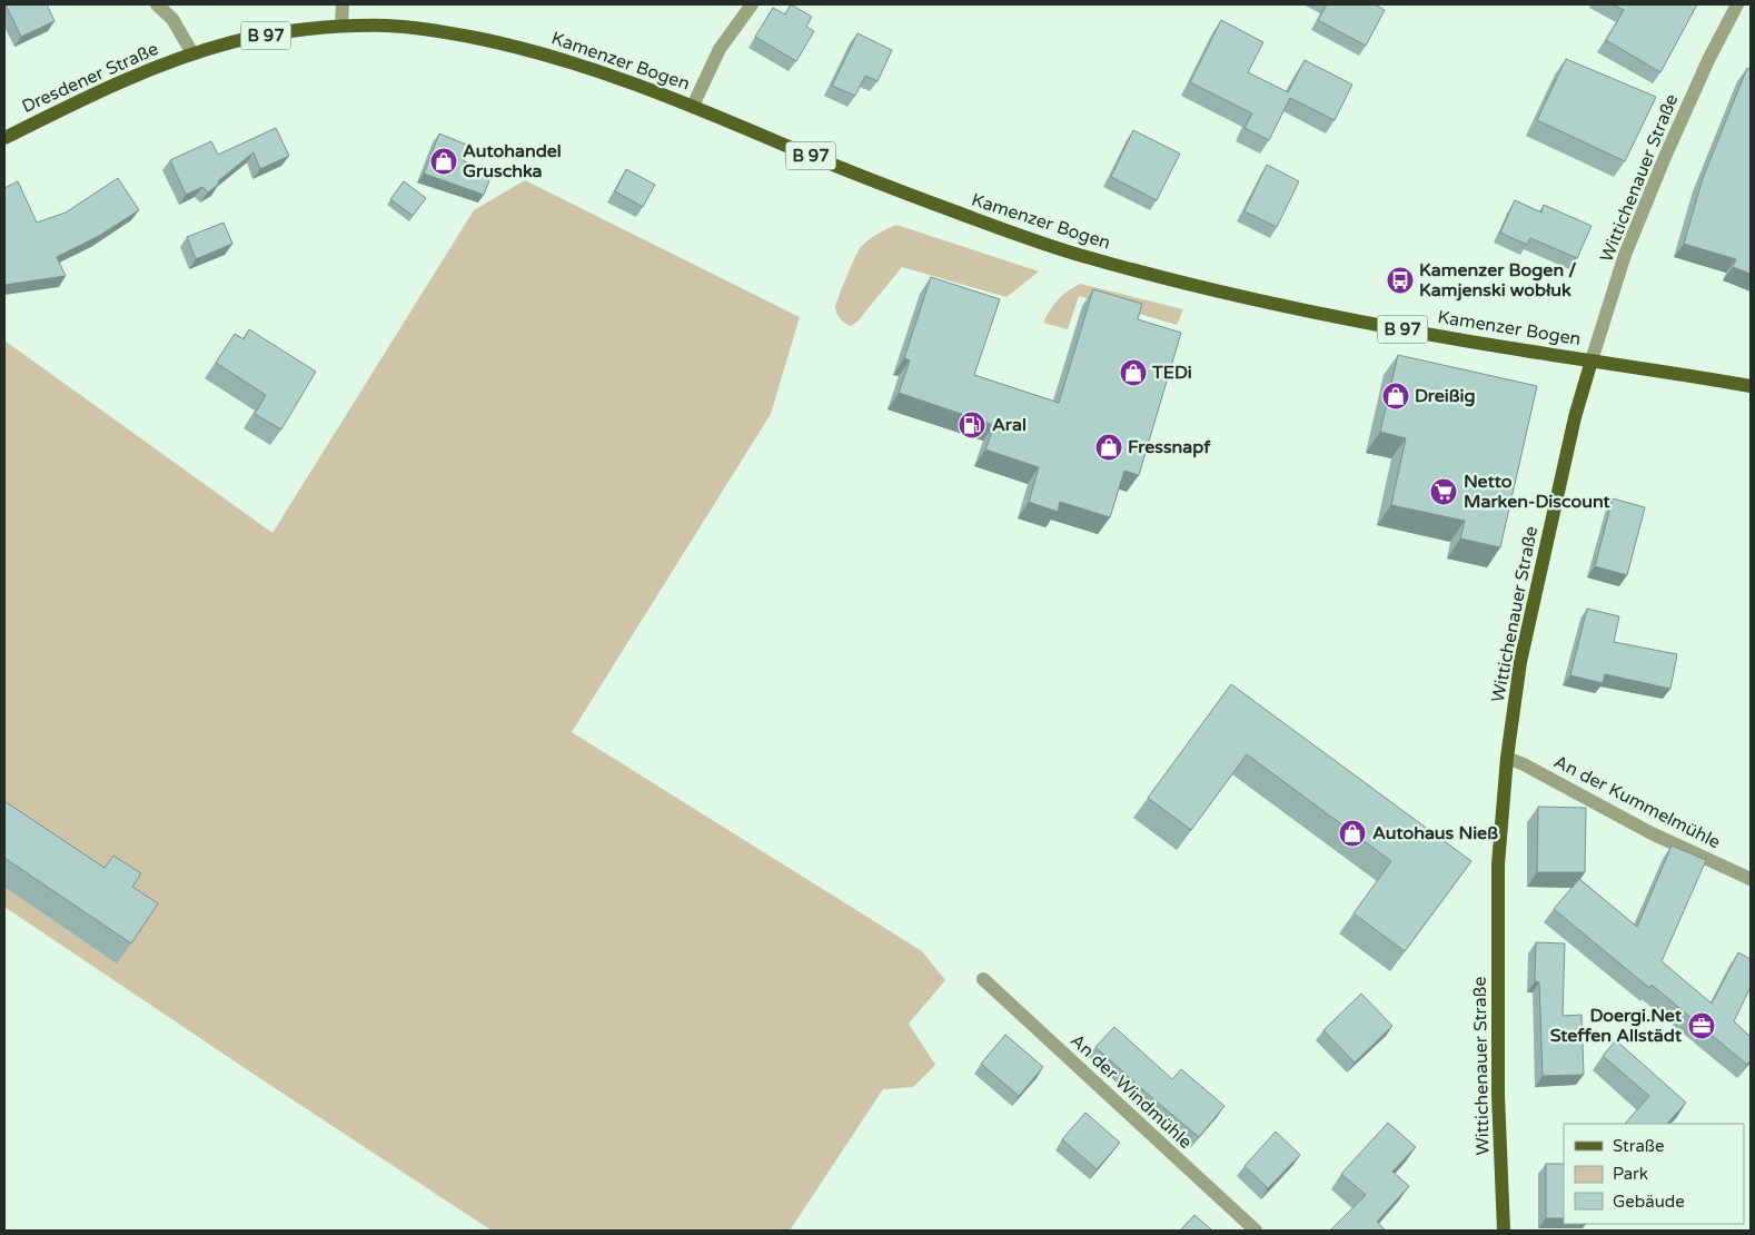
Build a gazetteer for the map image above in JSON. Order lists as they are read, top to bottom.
{
  "streets": {
    "main road": [
      "B 97",
      "Kamenzer Bogen",
      "Dresdener Straße",
      "Wittichenauer Straße"
    ],
    "street": ["An der Kummelmühle", "An der Windmühle"]
  },
  "crossings": [
    ["Kamenzer Bogen", "Dresdener Straße"],
    ["Kamenzer Bogen", "Wittichenauer Straße"],
    ["Wittichenauer Straße", "An der Kummelmühle"]
  ],
  "places": {
    "shop": [
      "Autohandel Gruschka",
      "TEDi",
      "Dreißig",
      "Fressnapf",
      "Autohaus Nieß"
    ],
    "bus stop": ["Kamenzer Bogen / Kamjenski wobłuk"],
    "fuel station": ["Aral"],
    "supermarket": ["Netto Marken-Discount"],
    "office": ["Doergi.Net Steffen Allstädt"]
  },
  "legend": ["Straße", "Park", "Gebäude"]
}
